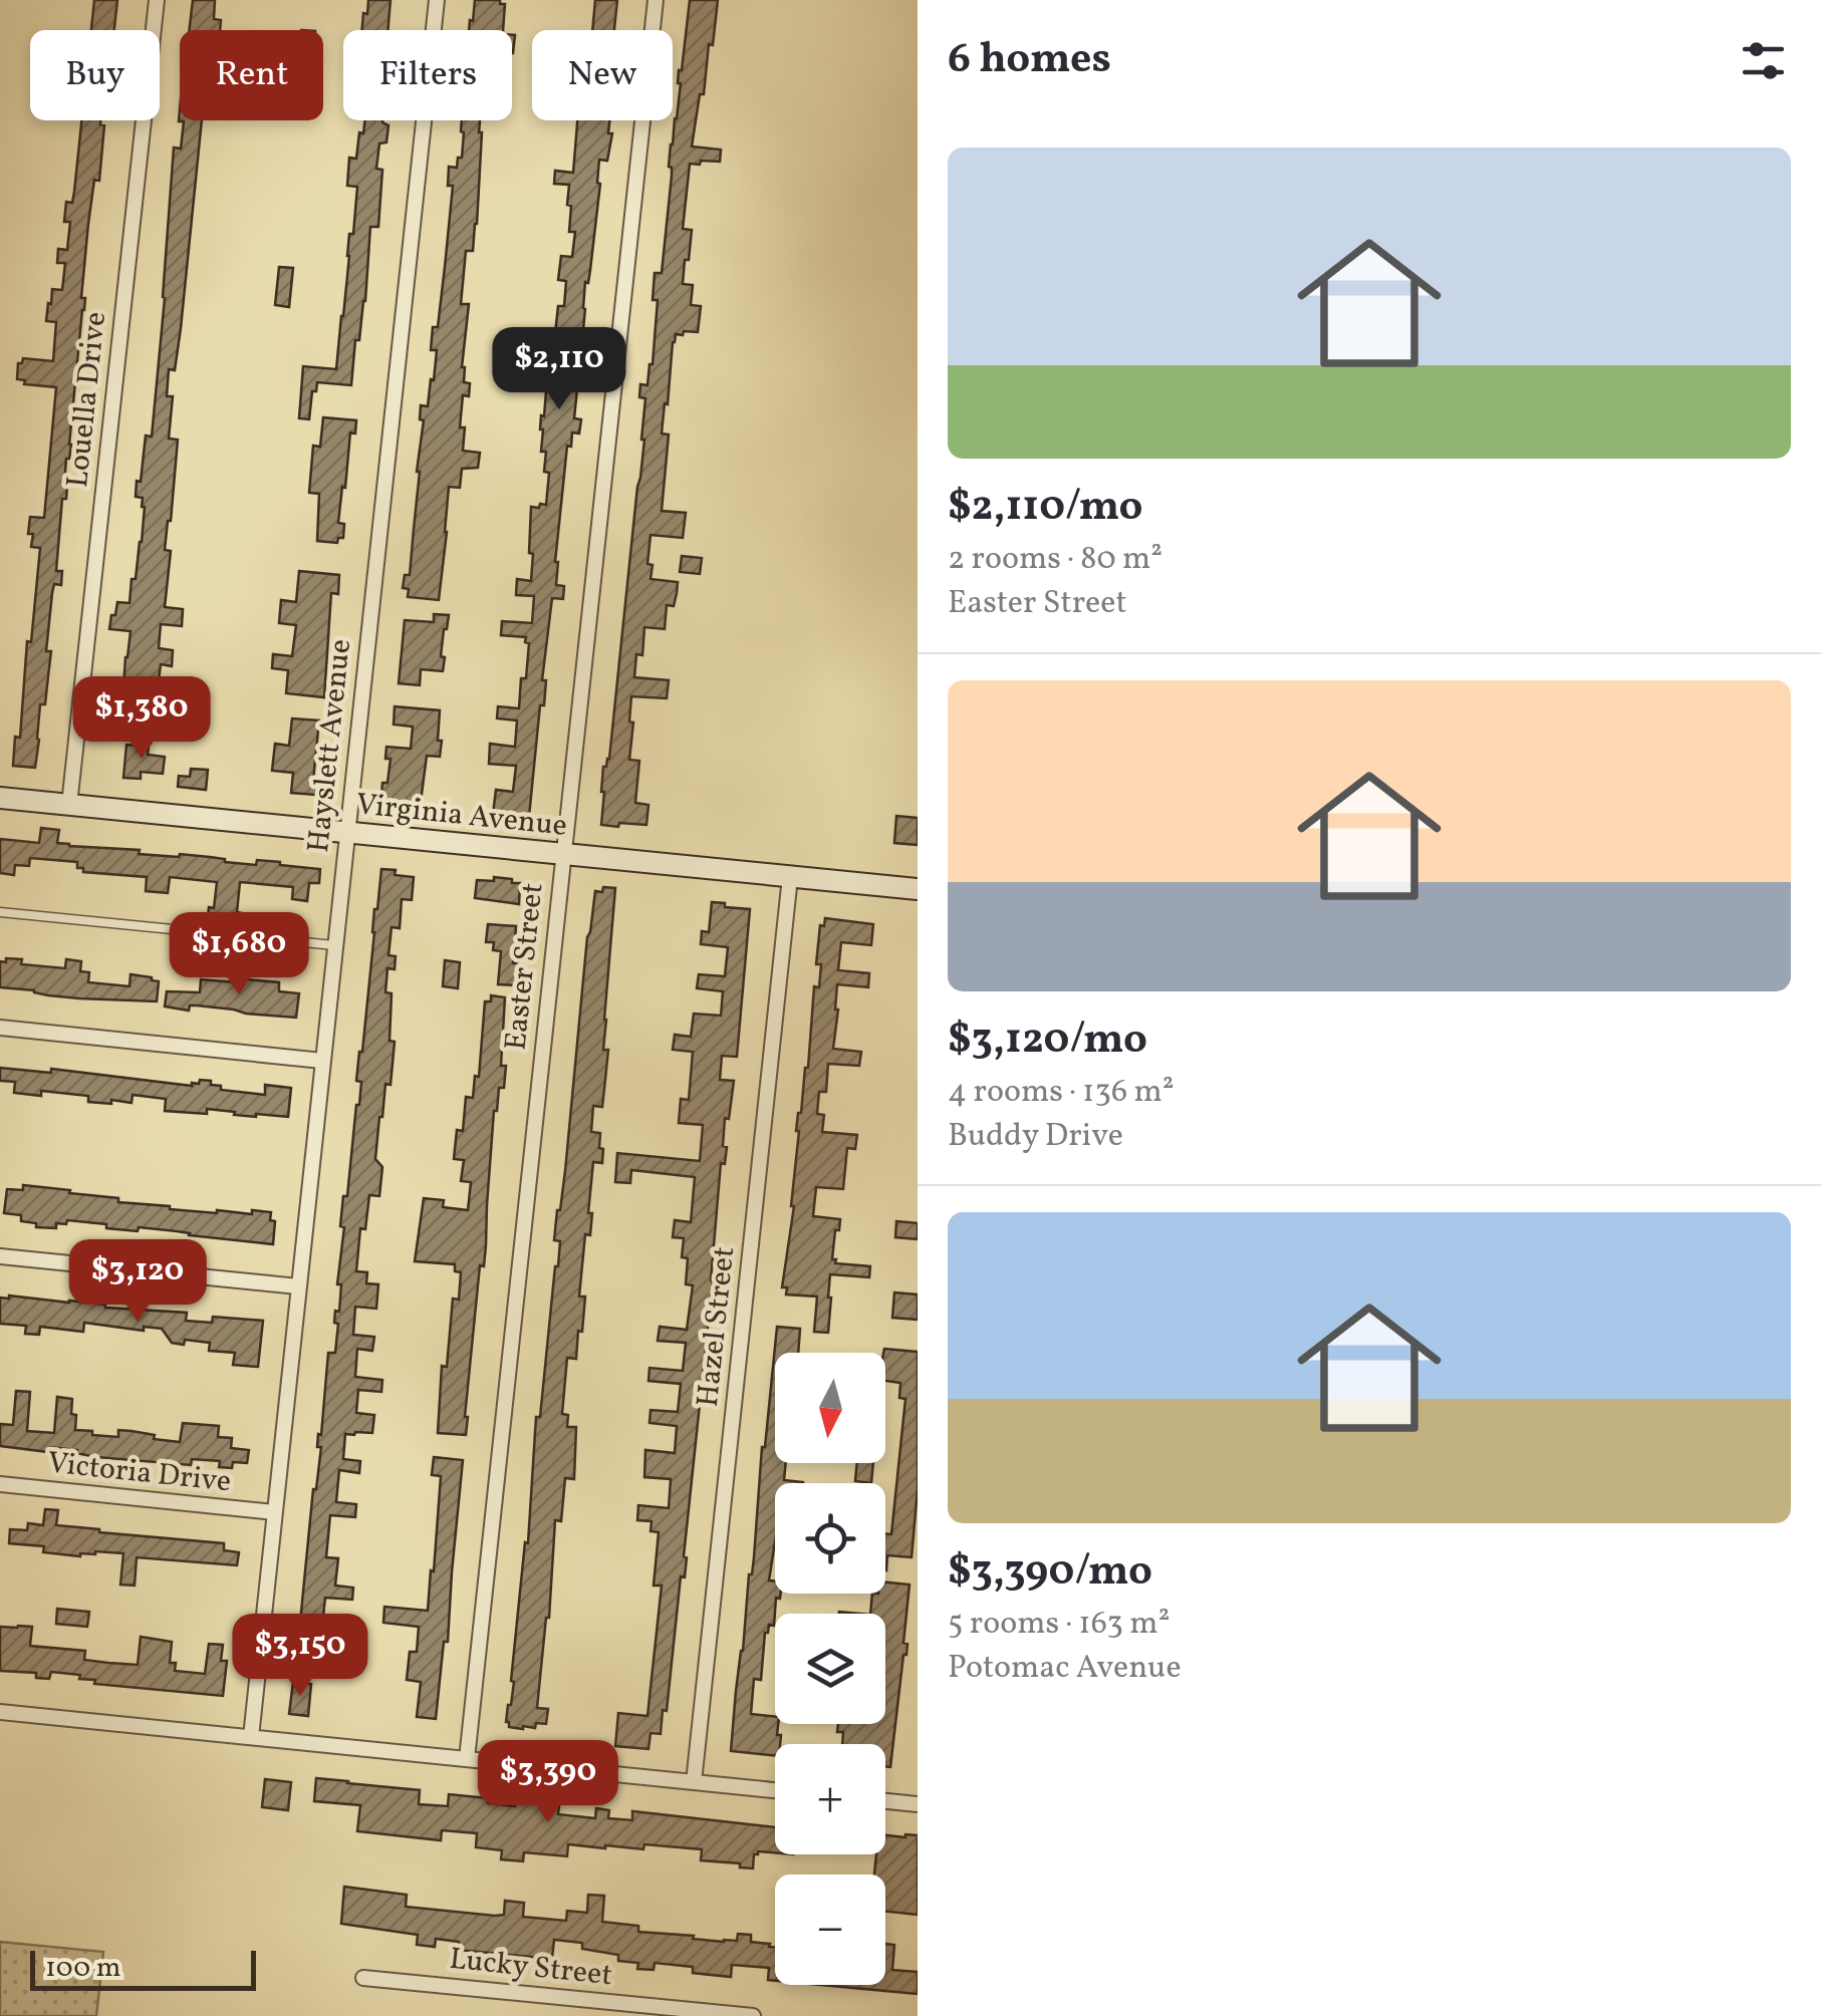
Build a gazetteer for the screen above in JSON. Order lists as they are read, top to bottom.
{
  "streets": {
    "street": [
      "Louella Drive",
      "Hayslett Avenue",
      "Virginia Avenue",
      "Easter Street",
      "Hazel Street",
      "Victoria Drive",
      "Lucky Street"
    ]
  },
  "crossings": [
    ["Louella Drive", "Virginia Avenue"],
    ["Hayslett Avenue", "Virginia Avenue"],
    ["Hayslett Avenue", "Victoria Drive"],
    ["Virginia Avenue", "Easter Street"],
    ["Virginia Avenue", "Hazel Street"]
  ],
  "scale_bar": "100 m",
  "north": "bottom",
  "page": {
    "heading": "6 homes",
    "chip": [
      "Buy",
      "Rent",
      "Filters",
      "New"
    ],
    "list": [
      {
        "name": "$2,110/mo",
        "note": "2 rooms · 80 m² · Easter Street"
      },
      {
        "name": "$3,120/mo",
        "note": "4 rooms · 136 m² · Buddy Drive"
      },
      {
        "name": "$3,390/mo",
        "note": "5 rooms · 163 m² · Potomac Avenue"
      }
    ],
    "price": [
      "$2,110",
      "$1,380",
      "$1,680",
      "$3,120",
      "$3,150",
      "$3,390"
    ],
    "map_buttons": ["+", "−"],
    "scale": "100 m"
  }
}
